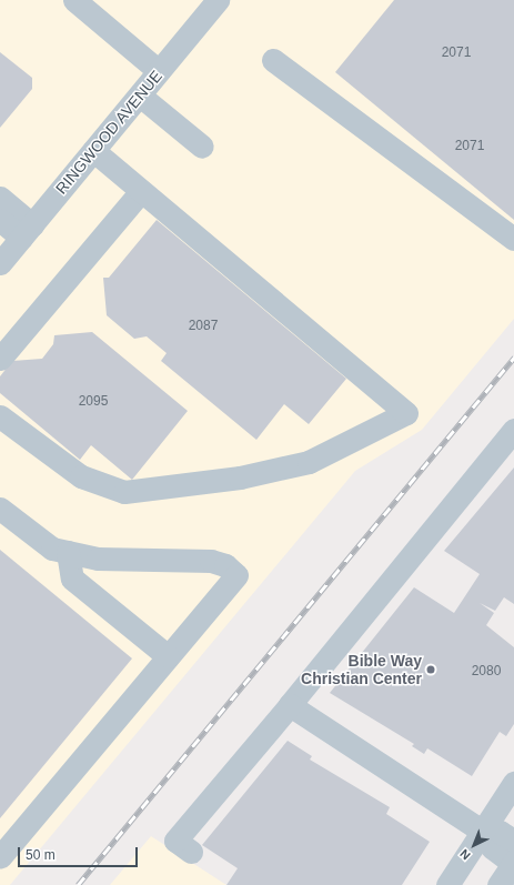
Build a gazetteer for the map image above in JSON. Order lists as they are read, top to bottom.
{
  "streets": {
    "street": ["RINGWOOD AVENUE"]
  },
  "places": ["Bible Way Christian Center"],
  "house_numbers": [
    "2071",
    "2071",
    "2087",
    "2095",
    "2080"
  ],
  "scale_bar": "50 m",
  "north": "bottom left"
}
